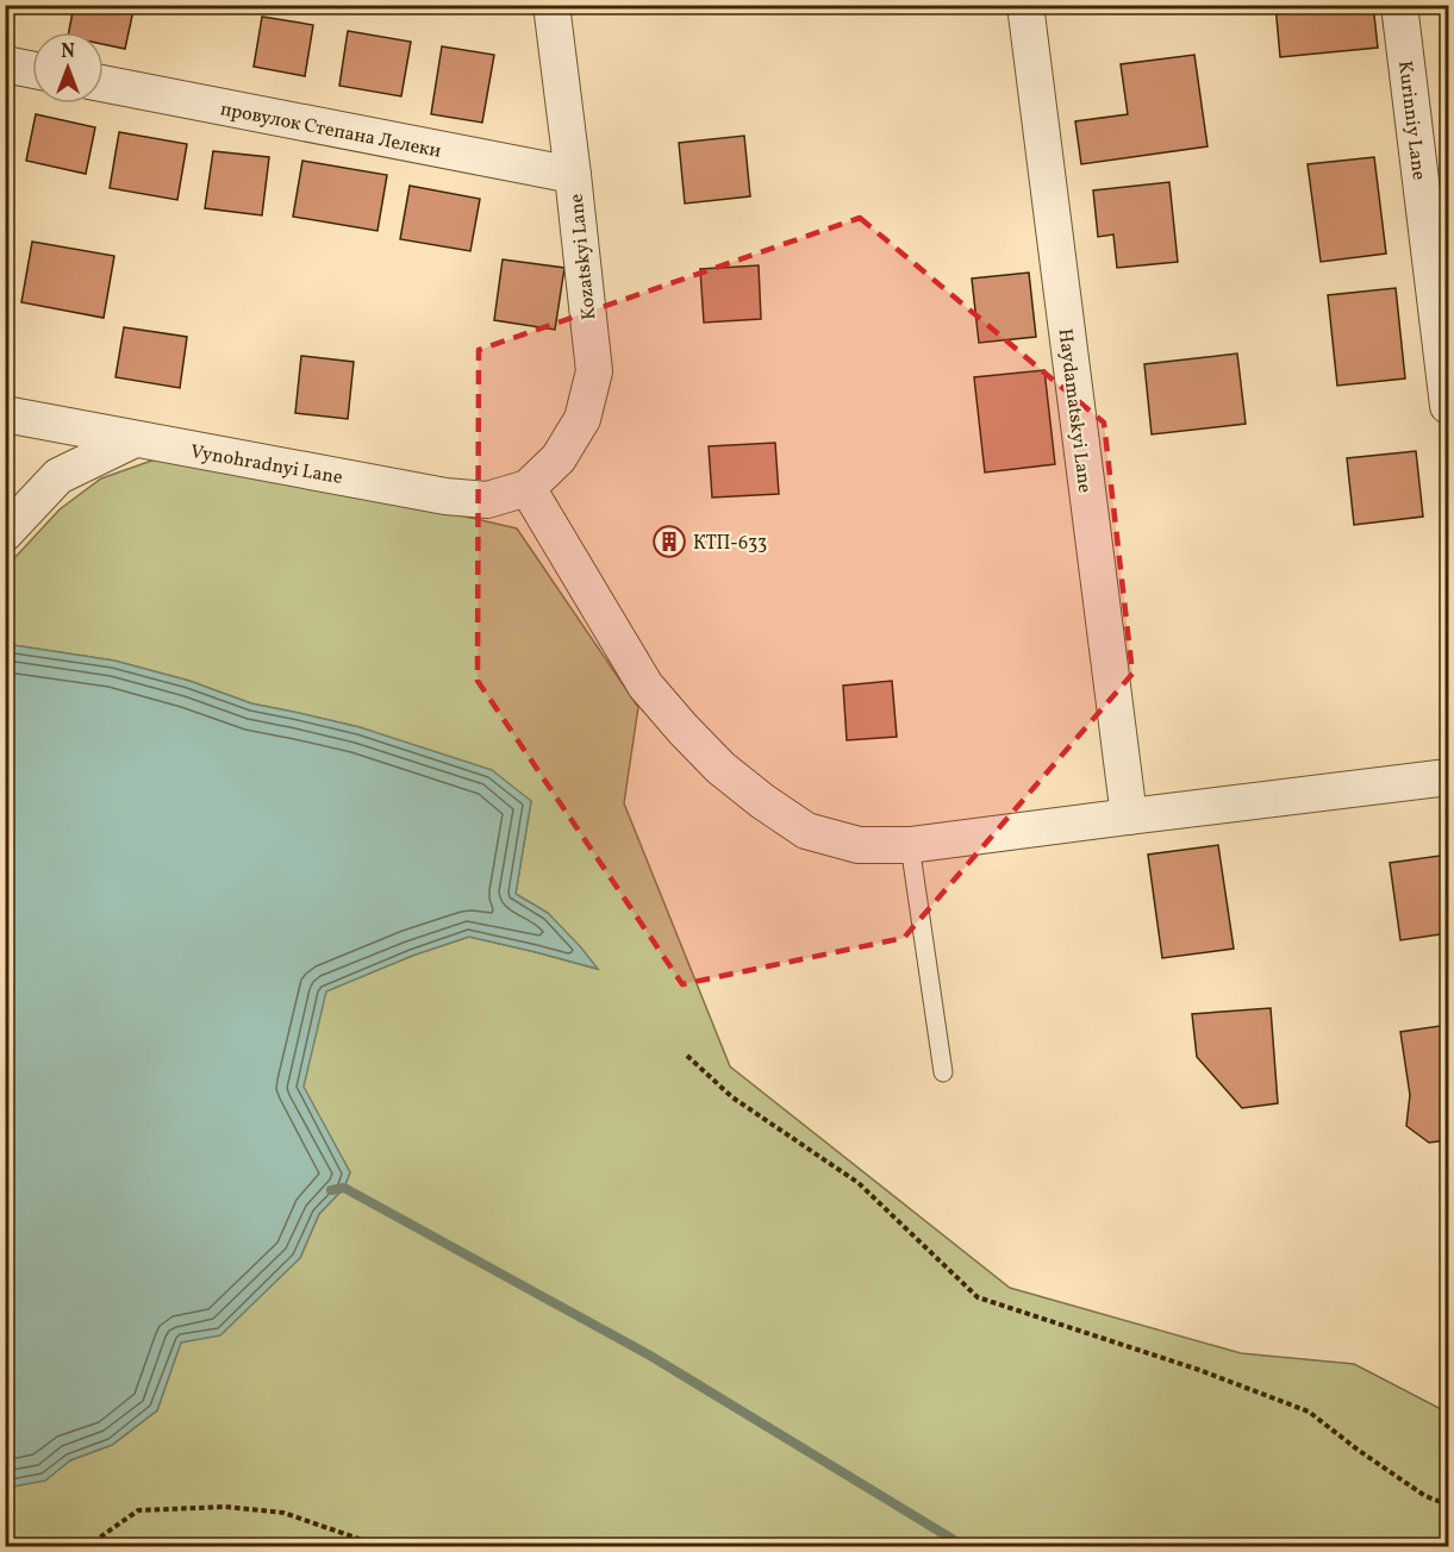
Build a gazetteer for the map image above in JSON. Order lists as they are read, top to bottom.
{
  "streets": {
    "street": [
      "Kurinniy Lane",
      "провулок Степана Лелеки",
      "Kozatskyi Lane",
      "Haydamatskyi Lane",
      "Vynohradnyi Lane"
    ]
  },
  "crossings": [
    ["провулок Степана Лелеки", "Kozatskyi Lane"],
    ["Kozatskyi Lane", "Vynohradnyi Lane"]
  ],
  "places": {
    "building": ["КТП-633"]
  },
  "north": "top"
}
